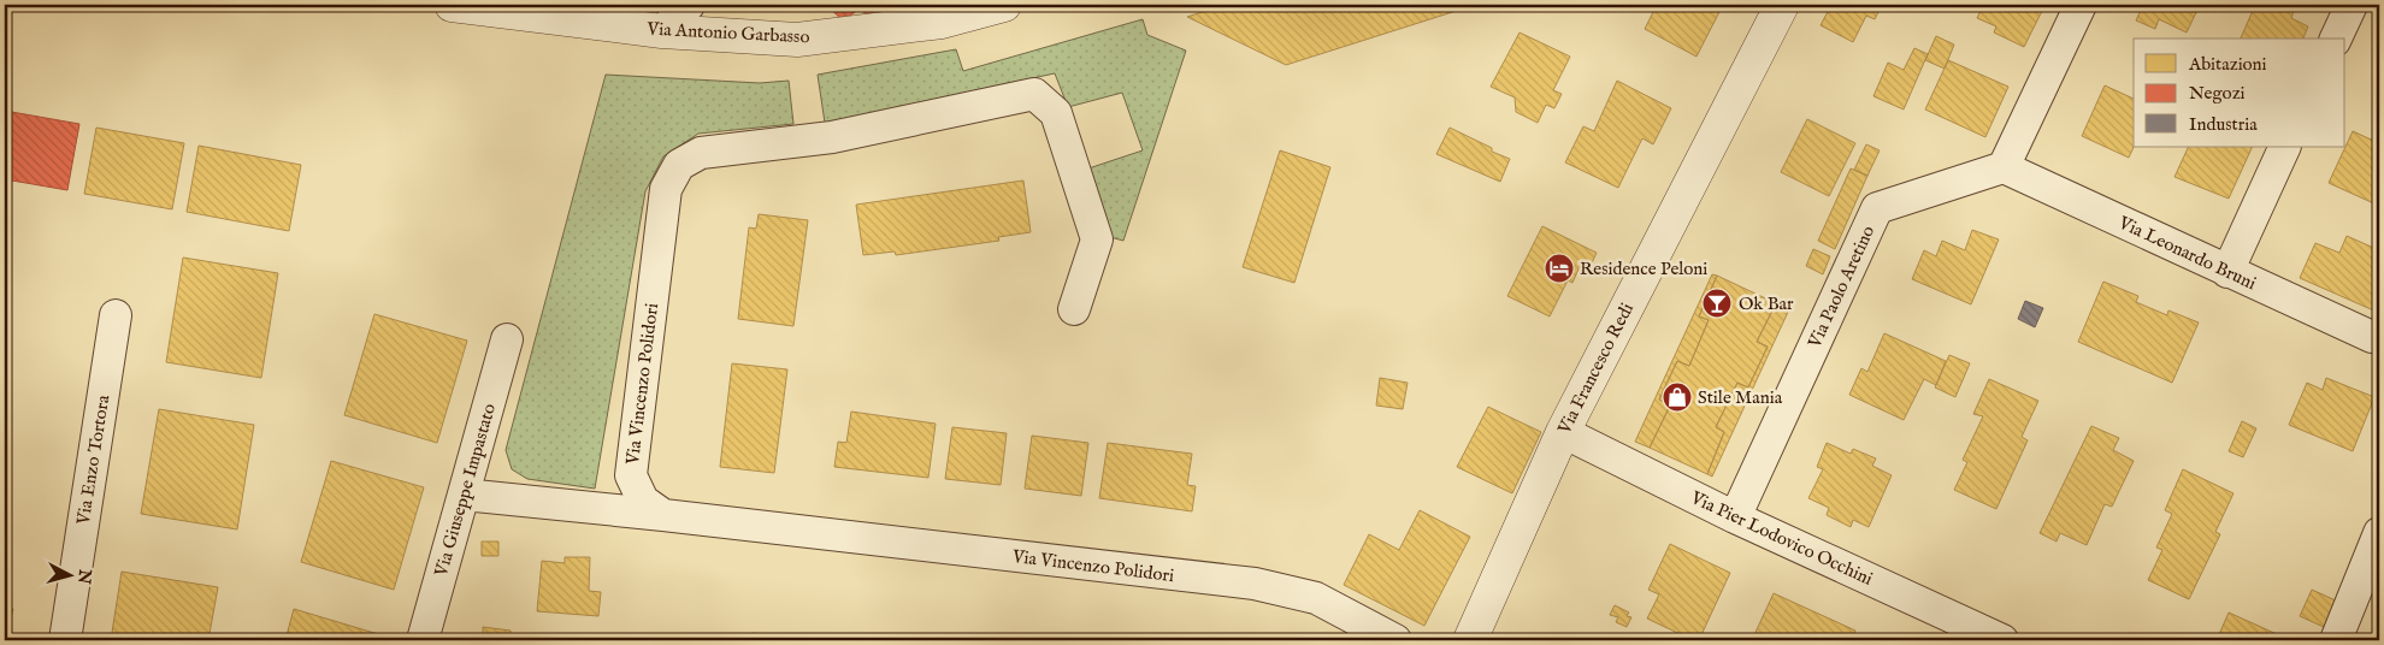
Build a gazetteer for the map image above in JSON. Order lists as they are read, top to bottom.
{
  "streets": {
    "street": [
      "Via Antonio Garbasso",
      "Via Leonardo Bruni",
      "Via Paolo Aretino",
      "Via Francesco Redi",
      "Via Vincenzo Polidori",
      "Via Enzo Tortora",
      "Via Giuseppe Impastato",
      "Via Pier Lodovico Occhini"
    ]
  },
  "crossings": [
    ["Via Leonardo Bruni", "Via Paolo Aretino"],
    ["Via Paolo Aretino", "Via Pier Lodovico Occhini"],
    ["Via Francesco Redi", "Via Pier Lodovico Occhini"]
  ],
  "places": {
    "hotel": ["Residence Peloni"],
    "bar": ["Ok Bar"],
    "shop": ["Stile Mania"]
  },
  "legend": ["Abitazioni", "Negozi", "Industria"],
  "north": "right"
}
